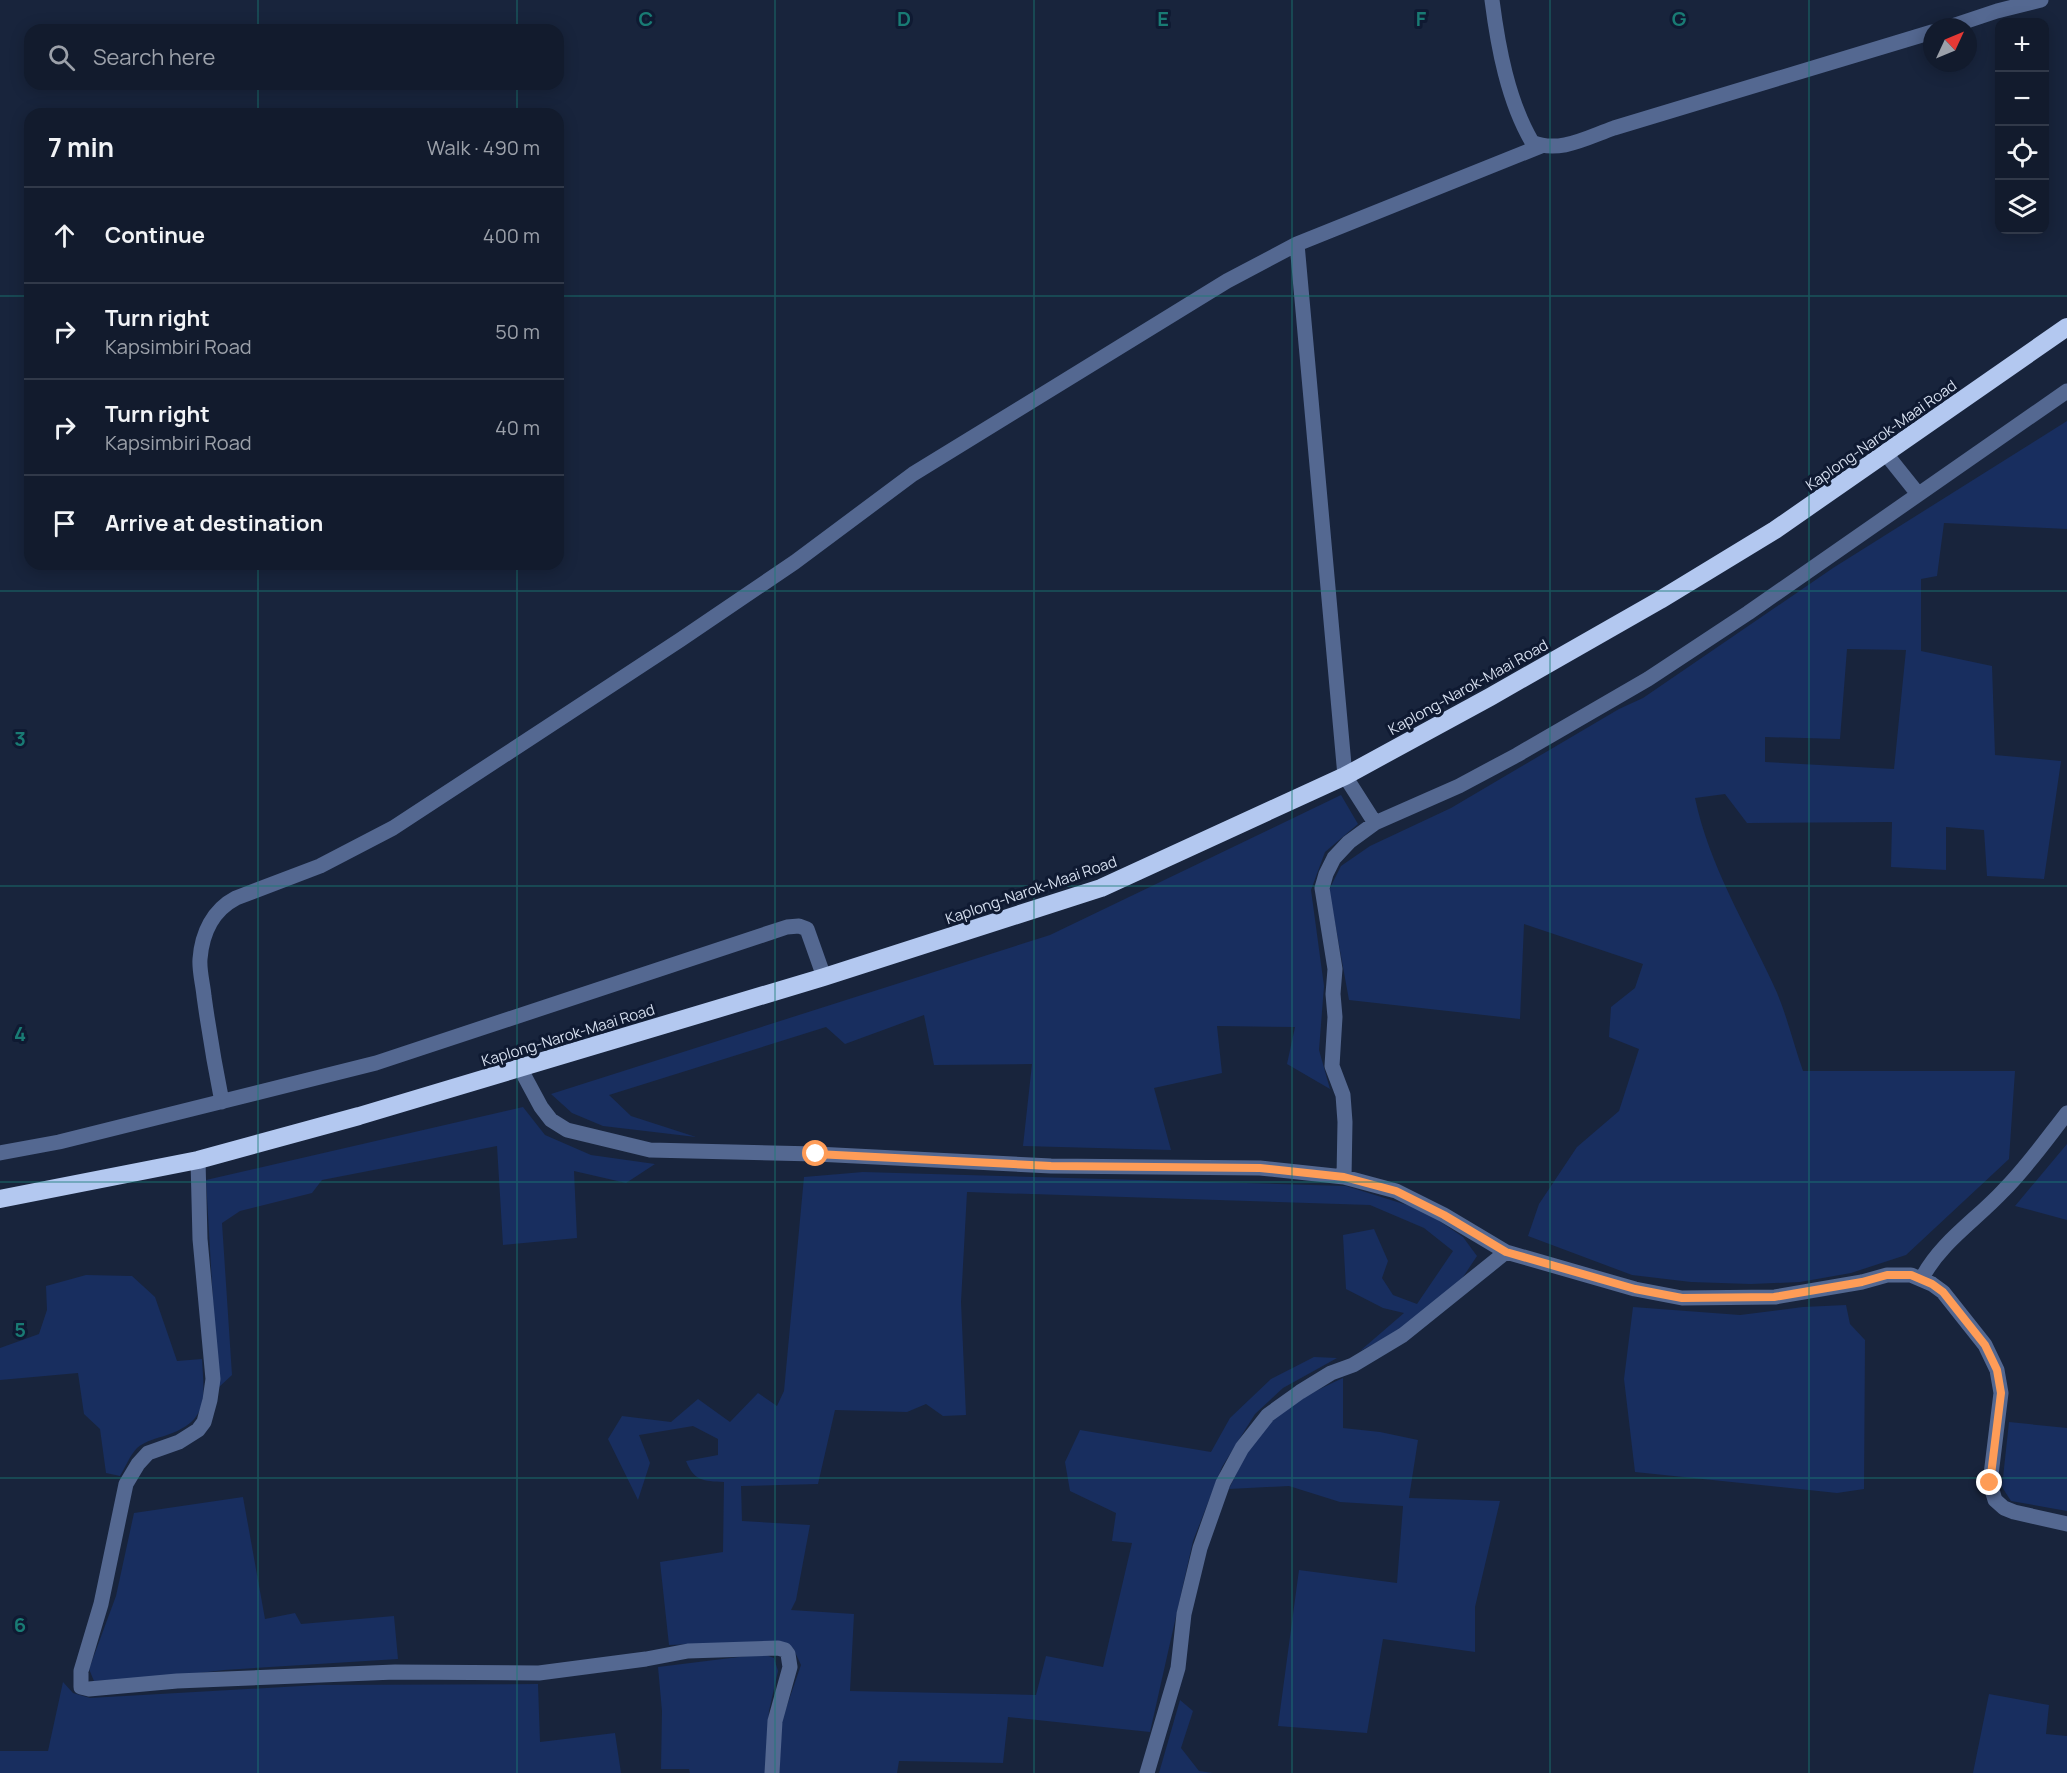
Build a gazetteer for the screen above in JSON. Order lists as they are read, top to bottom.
{
  "streets": {
    "highway": ["Kaplong-Narok-Maai Road"]
  },
  "north": "top right",
  "page": {
    "map_buttons": ["+", "−"],
    "search": "Search here",
    "heading": ["7 min", "Walk · 490 m"],
    "list": [
      ["Continue", "400 m"],
      ["Turn right", "Kapsimbiri Road", "50 m"],
      ["Turn right", "Kapsimbiri Road", "40 m"],
      "Arrive at destination"
    ]
  },
  "grid": {
    "columns": [
      "C",
      "D",
      "E",
      "F",
      "G"
    ],
    "rows": [
      "3",
      "4",
      "5",
      "6"
    ]
  }
}
